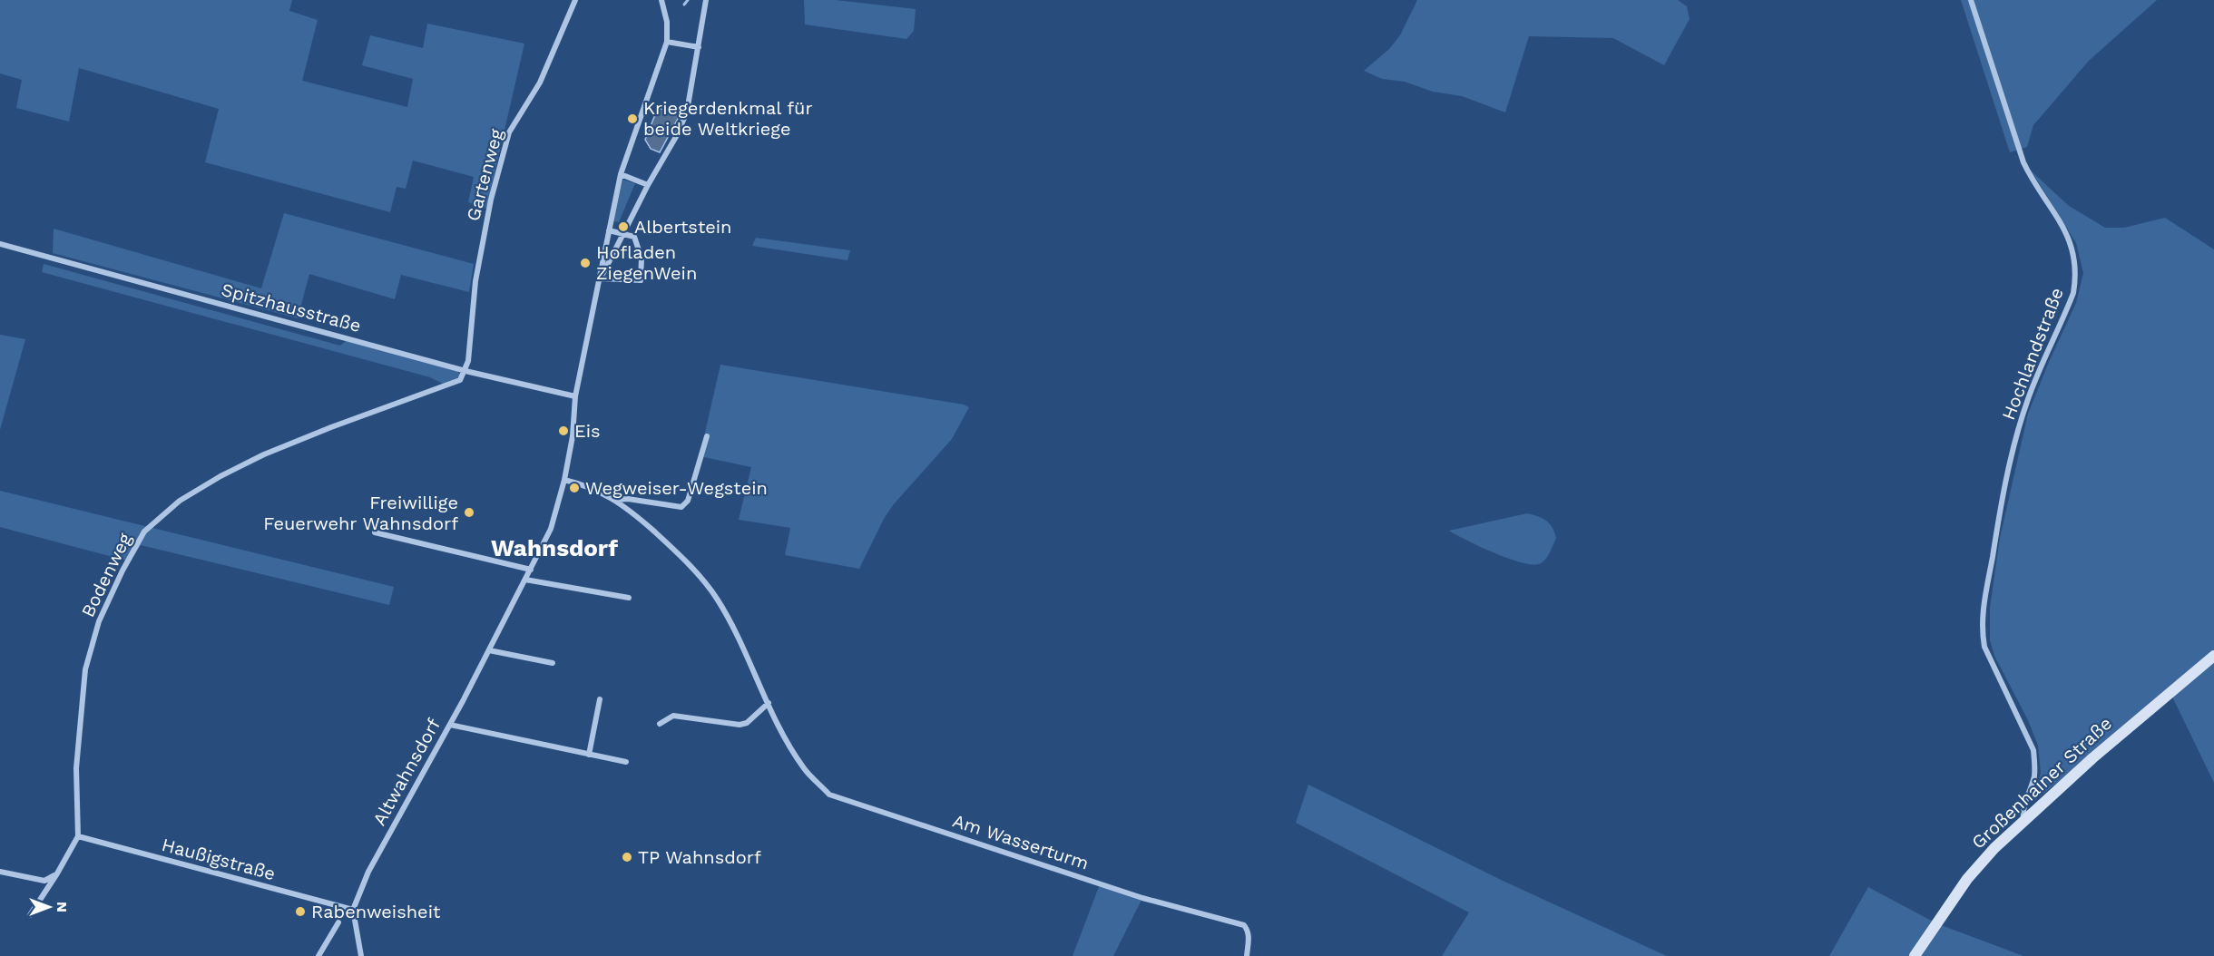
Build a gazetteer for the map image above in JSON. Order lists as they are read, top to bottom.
{
  "streets": {
    "street": [
      "Gartenweg",
      "Spitzhausstraße",
      "Hochlandstraße",
      "Bodenweg",
      "Altwahnsdorf",
      "Großenhainer Straße",
      "Am Wasserturm",
      "Haußigstraße"
    ]
  },
  "crossings": [
    ["Gartenweg", "Spitzhausstraße"],
    ["Gartenweg", "Bodenweg"],
    ["Spitzhausstraße", "Bodenweg"],
    ["Spitzhausstraße", "Altwahnsdorf"],
    ["Hochlandstraße", "Großenhainer Straße"],
    ["Bodenweg", "Haußigstraße"],
    ["Altwahnsdorf", "Haußigstraße"]
  ],
  "districts": ["Wahnsdorf"],
  "places": [
    "Kriegerdenkmal für beide Weltkriege",
    "Albertstein",
    "Hofladen ZiegenWein",
    "Eis",
    "Wegweiser-Wegstein",
    "Freiwillige Feuerwehr Wahnsdorf",
    "TP Wahnsdorf",
    "Rabenweisheit"
  ],
  "north": "right"
}
